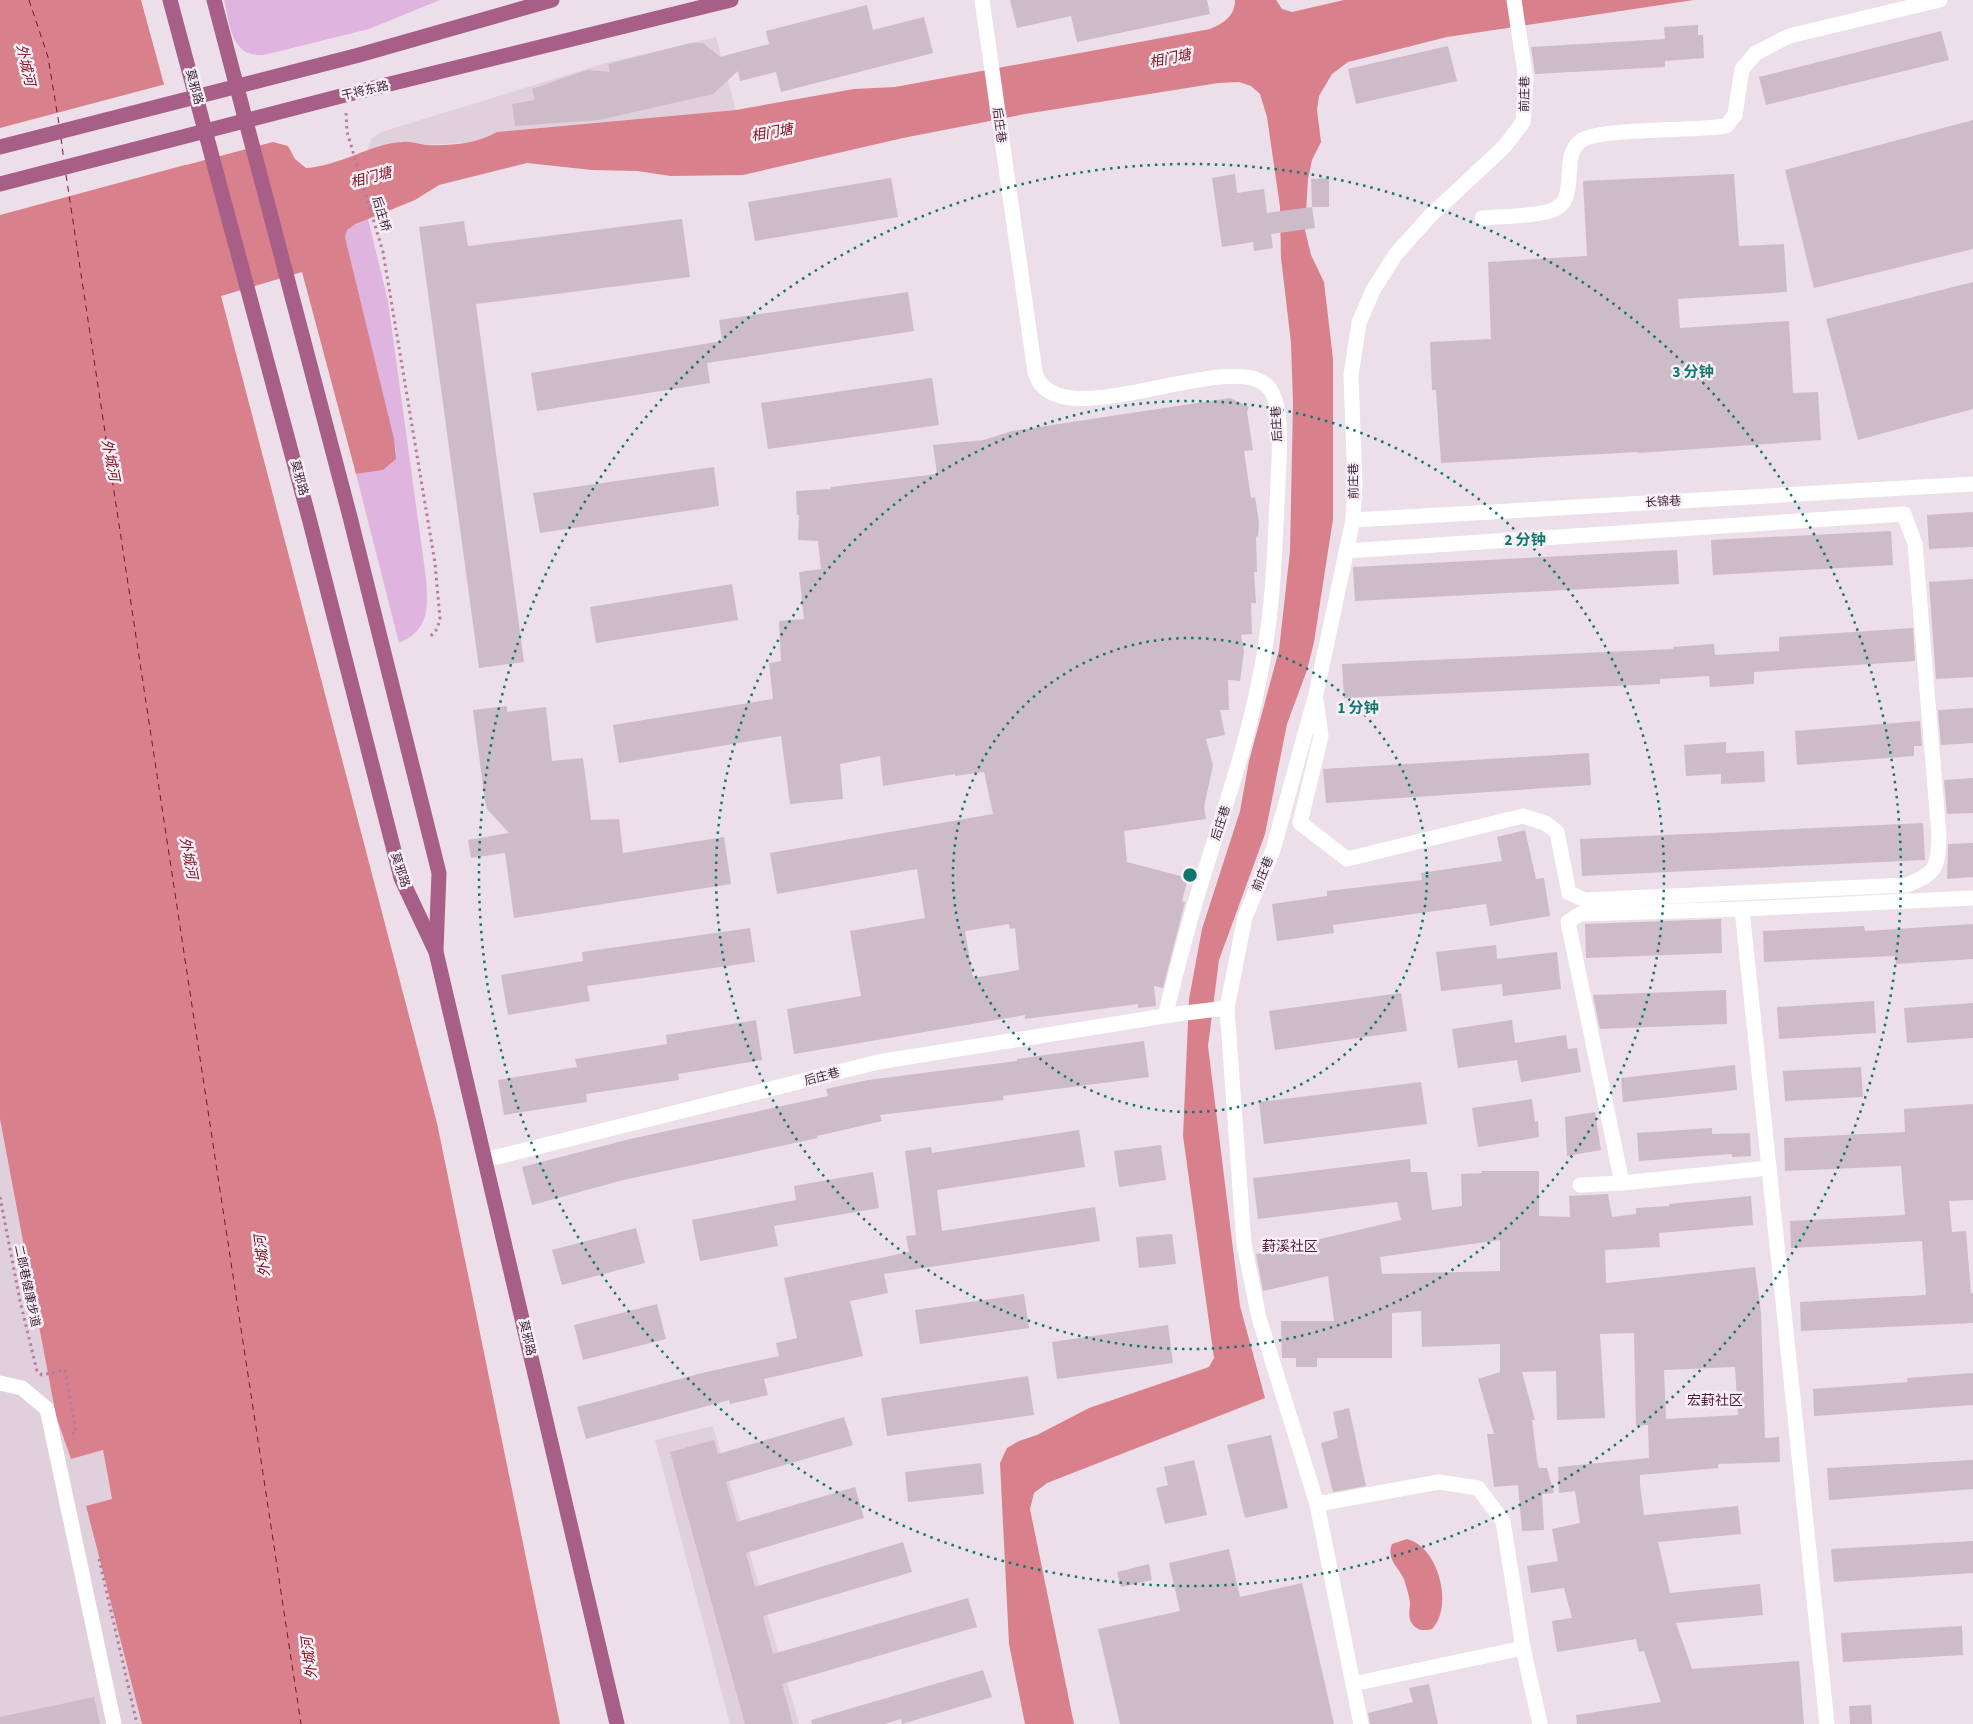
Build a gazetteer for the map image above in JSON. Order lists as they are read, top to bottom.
{
  "streets": {
    "main road": ["莫邪路", "干将东路"],
    "street": ["前庄巷", "后庄巷", "长锦巷"],
    "path": ["后庄桥", "二郎巷健康步道"]
  },
  "crossings": [
    ["莫邪路", "后庄巷"],
    ["前庄巷", "后庄巷"],
    ["前庄巷", "长锦巷"]
  ],
  "districts": ["葑溪社区", "宏葑社区"],
  "water": ["相门塘", "外城河"],
  "rings": ["3 分钟", "2 分钟", "1 分钟"]
}
